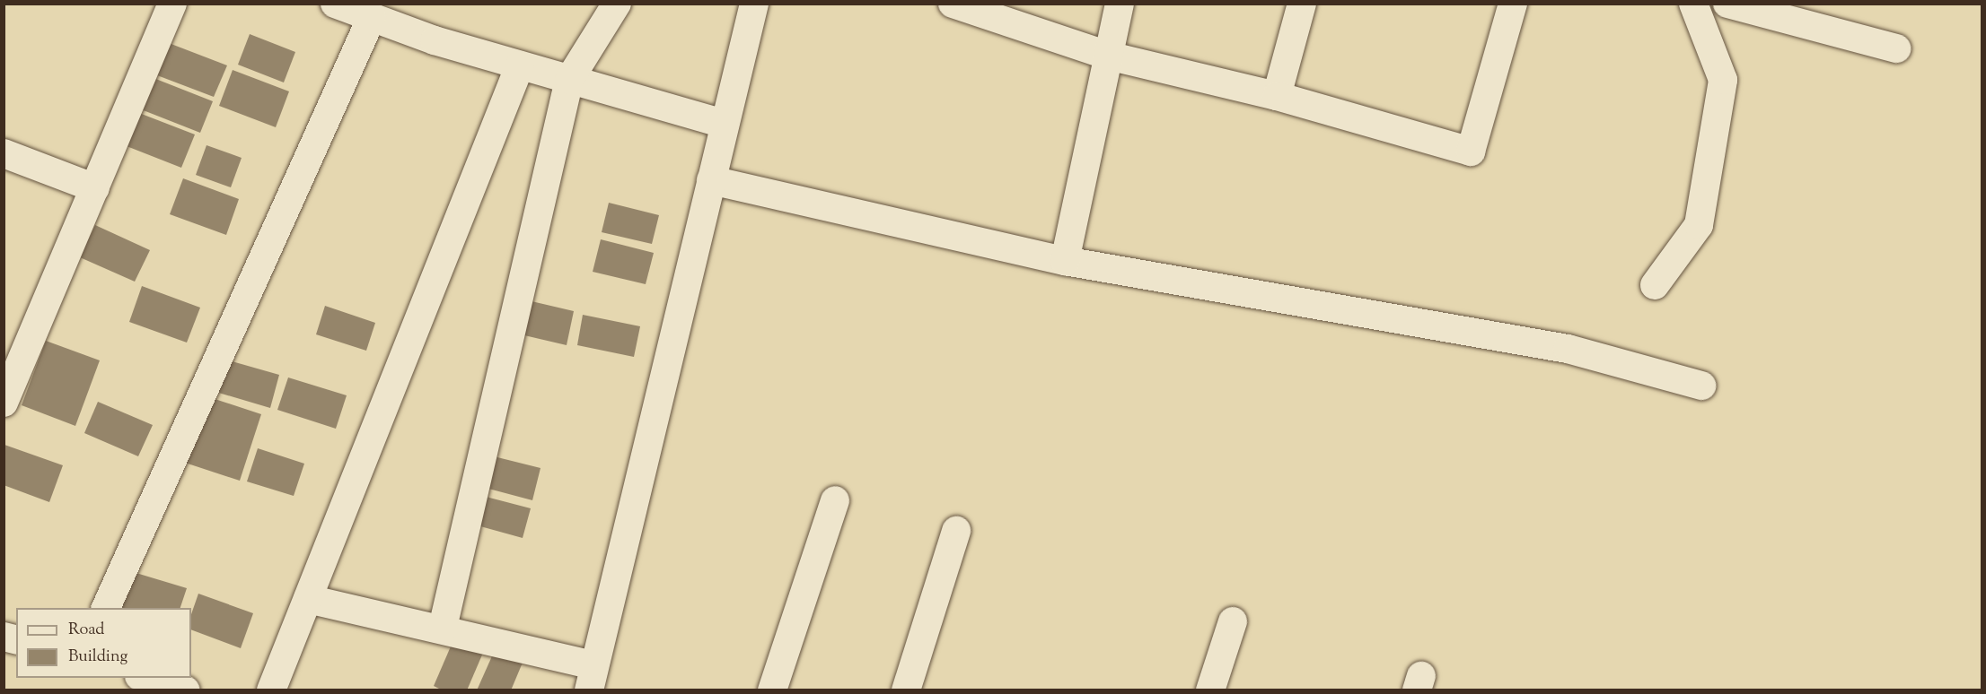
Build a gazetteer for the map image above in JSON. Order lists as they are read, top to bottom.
{
  "legend": ["Road", "Building"]
}
